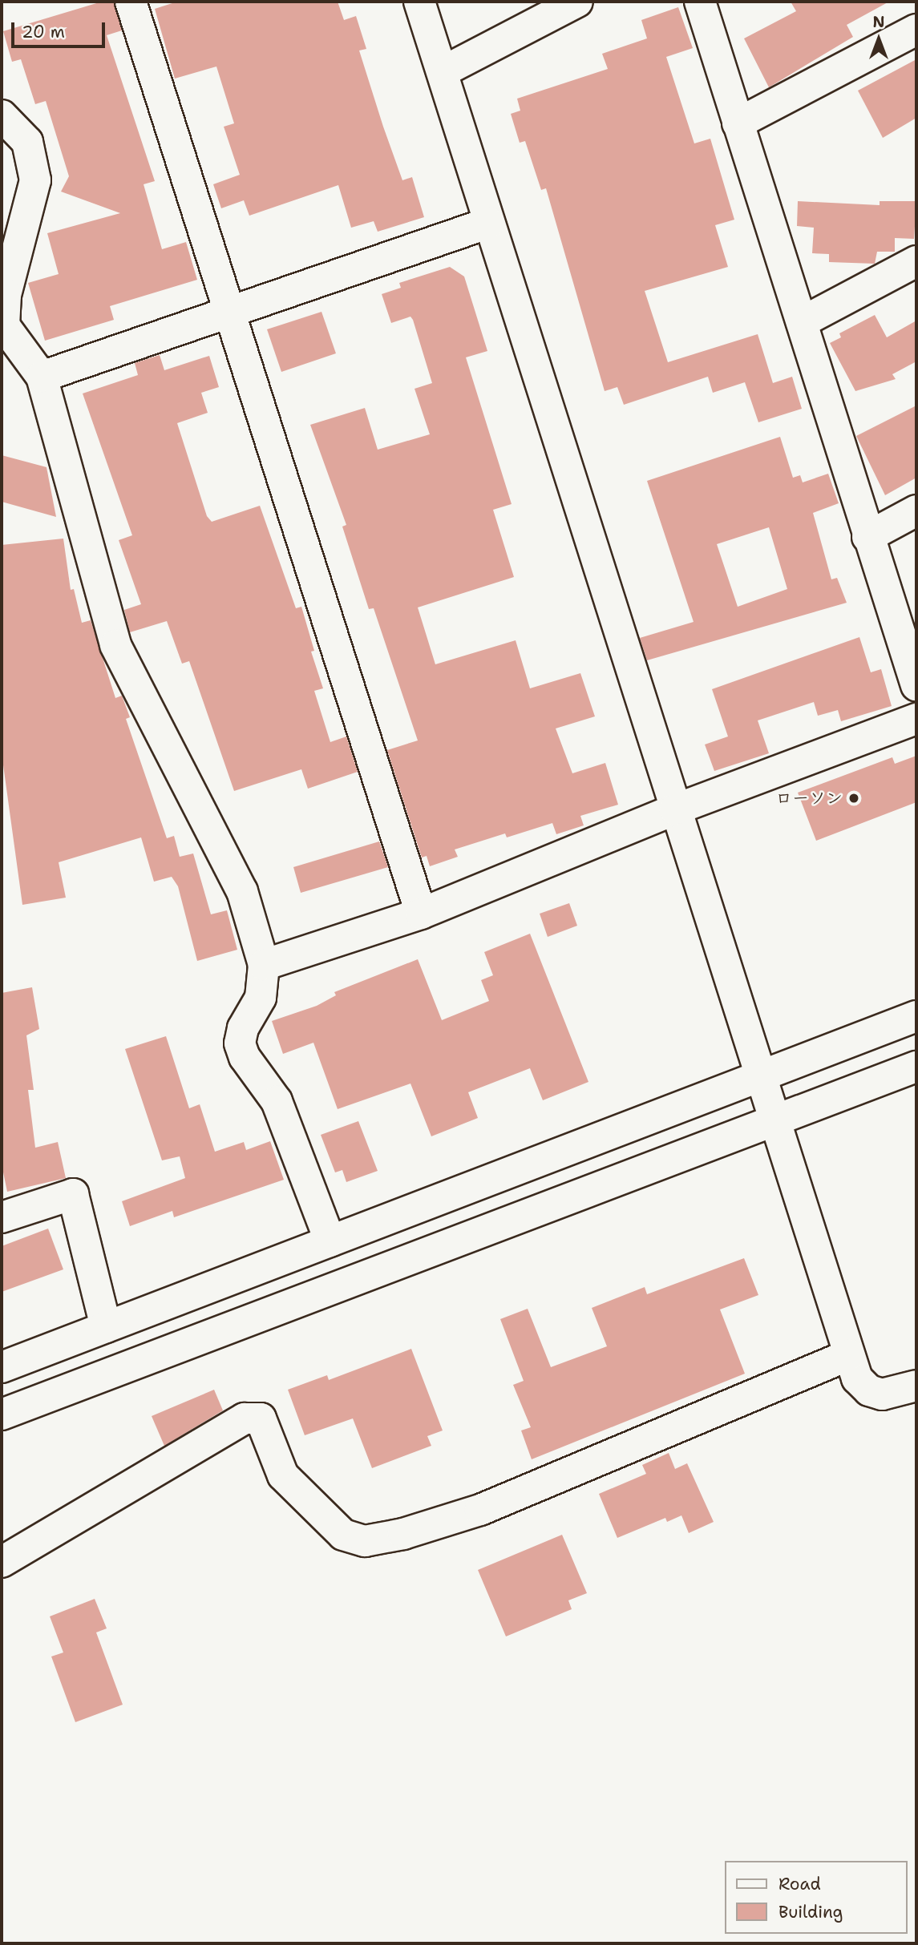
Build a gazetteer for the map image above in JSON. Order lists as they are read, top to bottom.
{
  "places": ["ローソン"],
  "legend": ["Road", "Building"],
  "scale_bar": "20 m",
  "north": "top"
}
